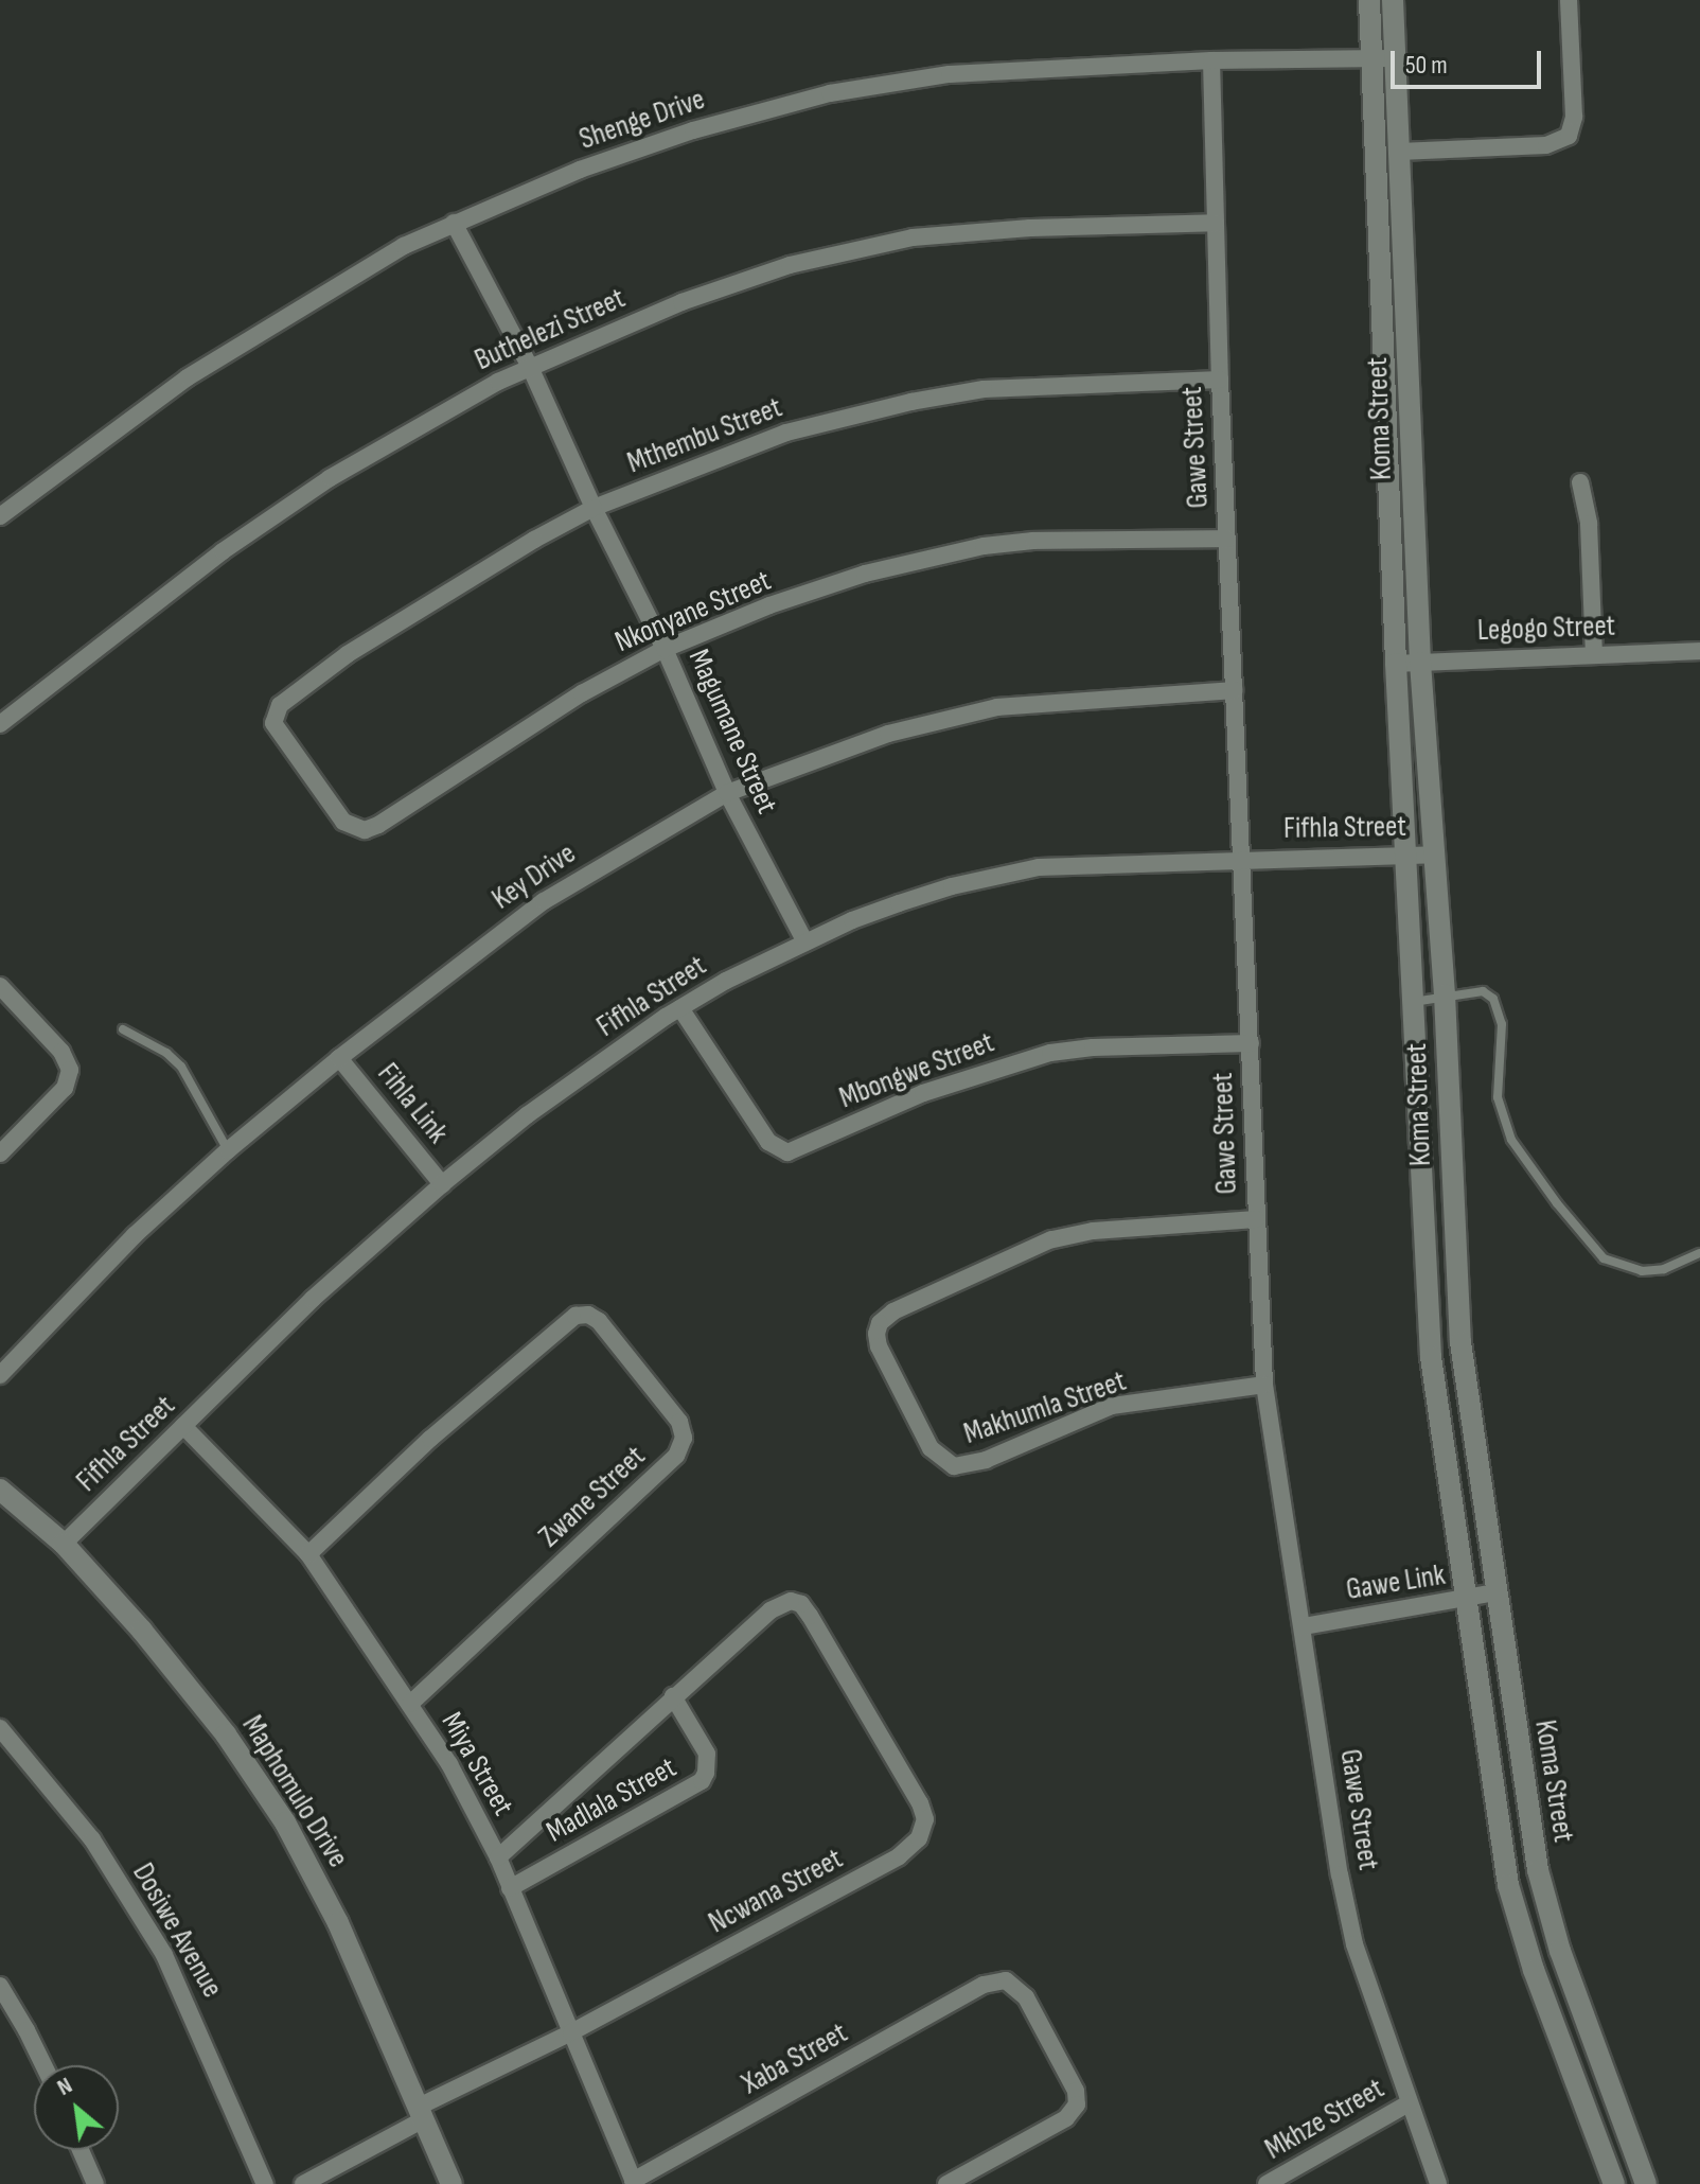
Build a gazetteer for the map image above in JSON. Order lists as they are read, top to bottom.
{
  "streets": {
    "main road": ["Koma Street", "Maphomulo Drive"],
    "street": [
      "Shenge Drive",
      "Buthelezi Street",
      "Mthembu Street",
      "Gawe Street",
      "Nkonyane Street",
      "Legogo Street",
      "Magumane Street",
      "Fifhla Street",
      "Key Drive",
      "Mbongwe Street",
      "Fihla Link",
      "Makhumla Street",
      "Zwane Street",
      "Gawe Link",
      "Miya Street",
      "Madlala Street",
      "Ncwana Street",
      "Dosiwe Avenue",
      "Xaba Street",
      "Mkhze Street"
    ]
  },
  "crossings": [
    ["Shenge Drive", "Koma Street"],
    ["Shenge Drive", "Gawe Street"],
    ["Shenge Drive", "Magumane Street"],
    ["Buthelezi Street", "Gawe Street"],
    ["Buthelezi Street", "Magumane Street"],
    ["Koma Street", "Legogo Street"],
    ["Koma Street", "Fifhla Street"],
    ["Koma Street", "Gawe Link"],
    ["Mthembu Street", "Gawe Street"],
    ["Mthembu Street", "Nkonyane Street"],
    ["Mthembu Street", "Magumane Street"],
    ["Gawe Street", "Nkonyane Street"],
    ["Gawe Street", "Fifhla Street"],
    ["Gawe Street", "Key Drive"],
    ["Gawe Street", "Mbongwe Street"],
    ["Gawe Street", "Makhumla Street"],
    ["Gawe Street", "Gawe Link"],
    ["Gawe Street", "Mkhze Street"],
    ["Nkonyane Street", "Magumane Street"],
    ["Magumane Street", "Fifhla Street"],
    ["Magumane Street", "Key Drive"],
    ["Fifhla Street", "Mbongwe Street"],
    ["Fifhla Street", "Fihla Link"],
    ["Fifhla Street", "Miya Street"],
    ["Fifhla Street", "Maphomulo Drive"],
    ["Key Drive", "Fihla Link"],
    ["Zwane Street", "Miya Street"],
    ["Miya Street", "Madlala Street"],
    ["Miya Street", "Ncwana Street"],
    ["Miya Street", "Xaba Street"],
    ["Maphomulo Drive", "Ncwana Street"],
    ["Madlala Street", "Ncwana Street"]
  ],
  "scale_bar": "50 m",
  "north": "top left"
}
